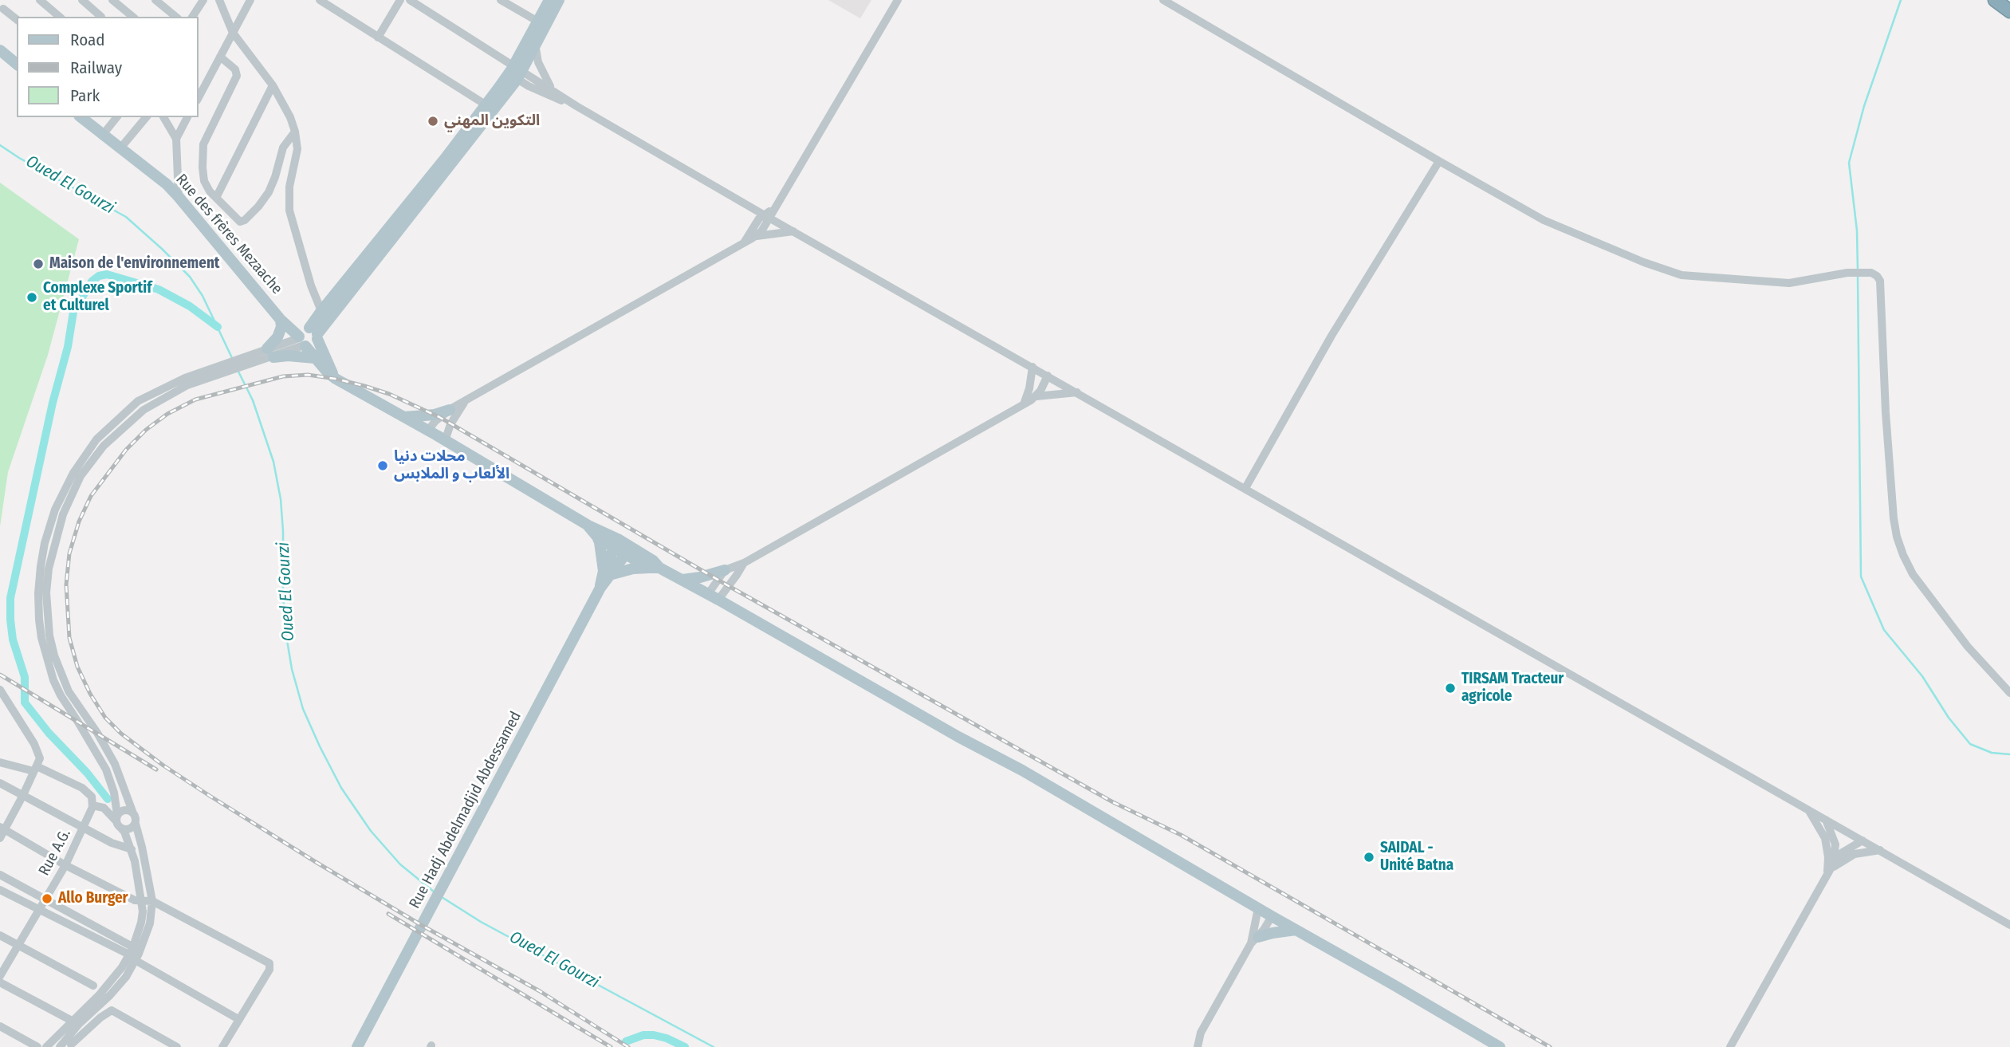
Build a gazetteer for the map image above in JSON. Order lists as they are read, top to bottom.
{
  "streets": {
    "main road": ["Rue des frères Mezaache", "Rue Hadj Abdelmadjid Abdessamed"],
    "street": ["Rue A.G."]
  },
  "water": ["Oued El Gourzi"],
  "places": [
    "التكوين المهني",
    "Maison de l'environnement",
    "Complexe Sportif et Culturel",
    "محلات دنيا الألعاب و الملابس",
    "TIRSAM Tracteur agricole",
    "SAIDAL - Unité Batna",
    "Allo Burger"
  ],
  "legend": ["Road", "Railway", "Park"]
}
